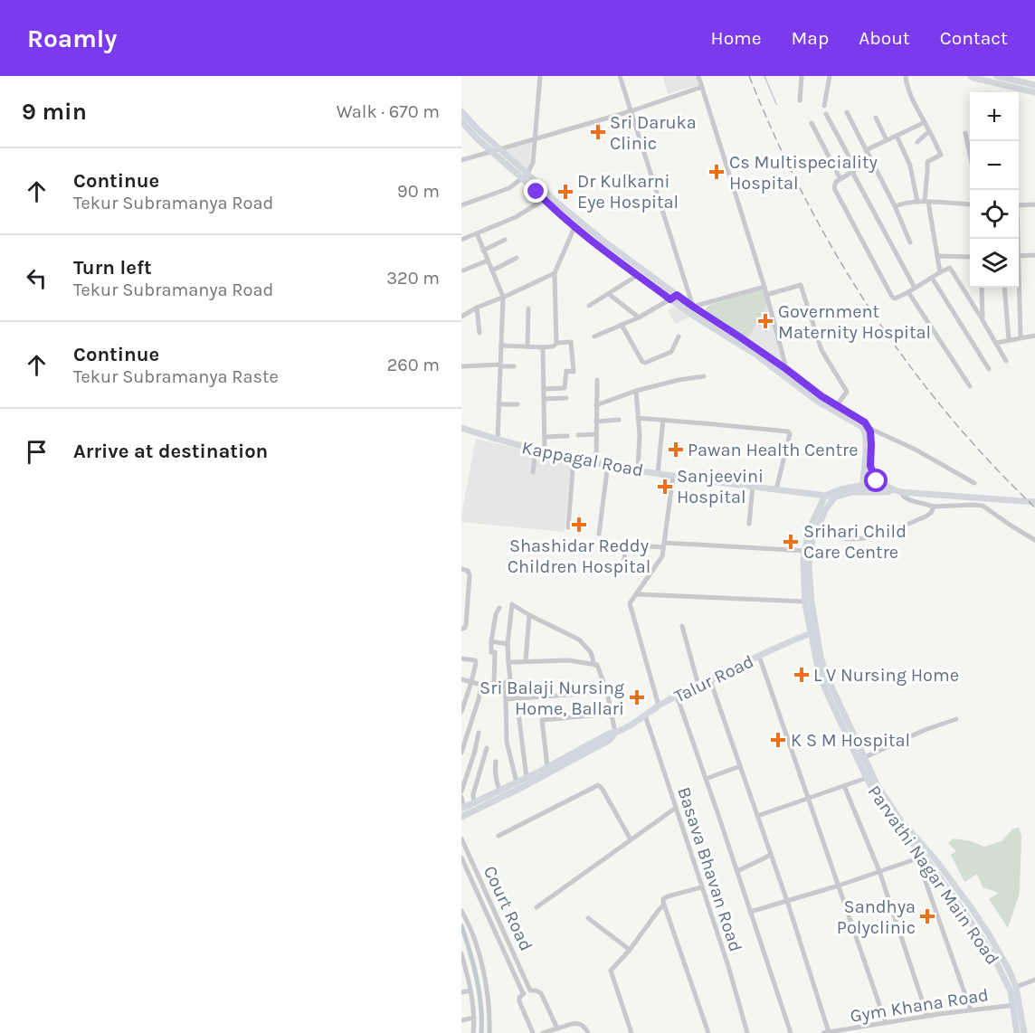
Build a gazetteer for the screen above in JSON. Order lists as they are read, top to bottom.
{
  "streets": {
    "main road": ["Kappagal Road", "Talur Road", "Parvathi Nagar Main Road"],
    "street": ["Basava Bhavan Road", "Court Road", "Gym Khana Road"]
  },
  "crossings": [
    ["Kappagal Road", "Parvathi Nagar Main Road"],
    ["Talur Road", "Basava Bhavan Road"],
    ["Talur Road", "Parvathi Nagar Main Road"],
    ["Parvathi Nagar Main Road", "Gym Khana Road"]
  ],
  "places": {
    "health": [
      "Sri Daruka Clinic",
      "Cs Multispeciality Hospital",
      "Dr Kulkarni Eye Hospital",
      "Government Maternity Hospital",
      "Pawan Health Centre",
      "Sanjeevini Hospital",
      "Shashidar Reddy Children Hospital",
      "Srihari Child Care Centre",
      "L V Nursing Home",
      "Sri Balaji Nursing Home, Ballari",
      "K S M Hospital",
      "Sandhya Polyclinic"
    ]
  },
  "page": {
    "header": "Roamly",
    "nav": [
      "Home",
      "Map",
      "About",
      "Contact"
    ],
    "heading": ["9 min", "Walk · 670 m"],
    "map_buttons": ["+", "−"],
    "list": [
      ["Continue", "Tekur Subramanya Road", "90 m"],
      ["Turn left", "Tekur Subramanya Road", "320 m"],
      ["Continue", "Tekur Subramanya Raste", "260 m"],
      "Arrive at destination"
    ]
  }
}
